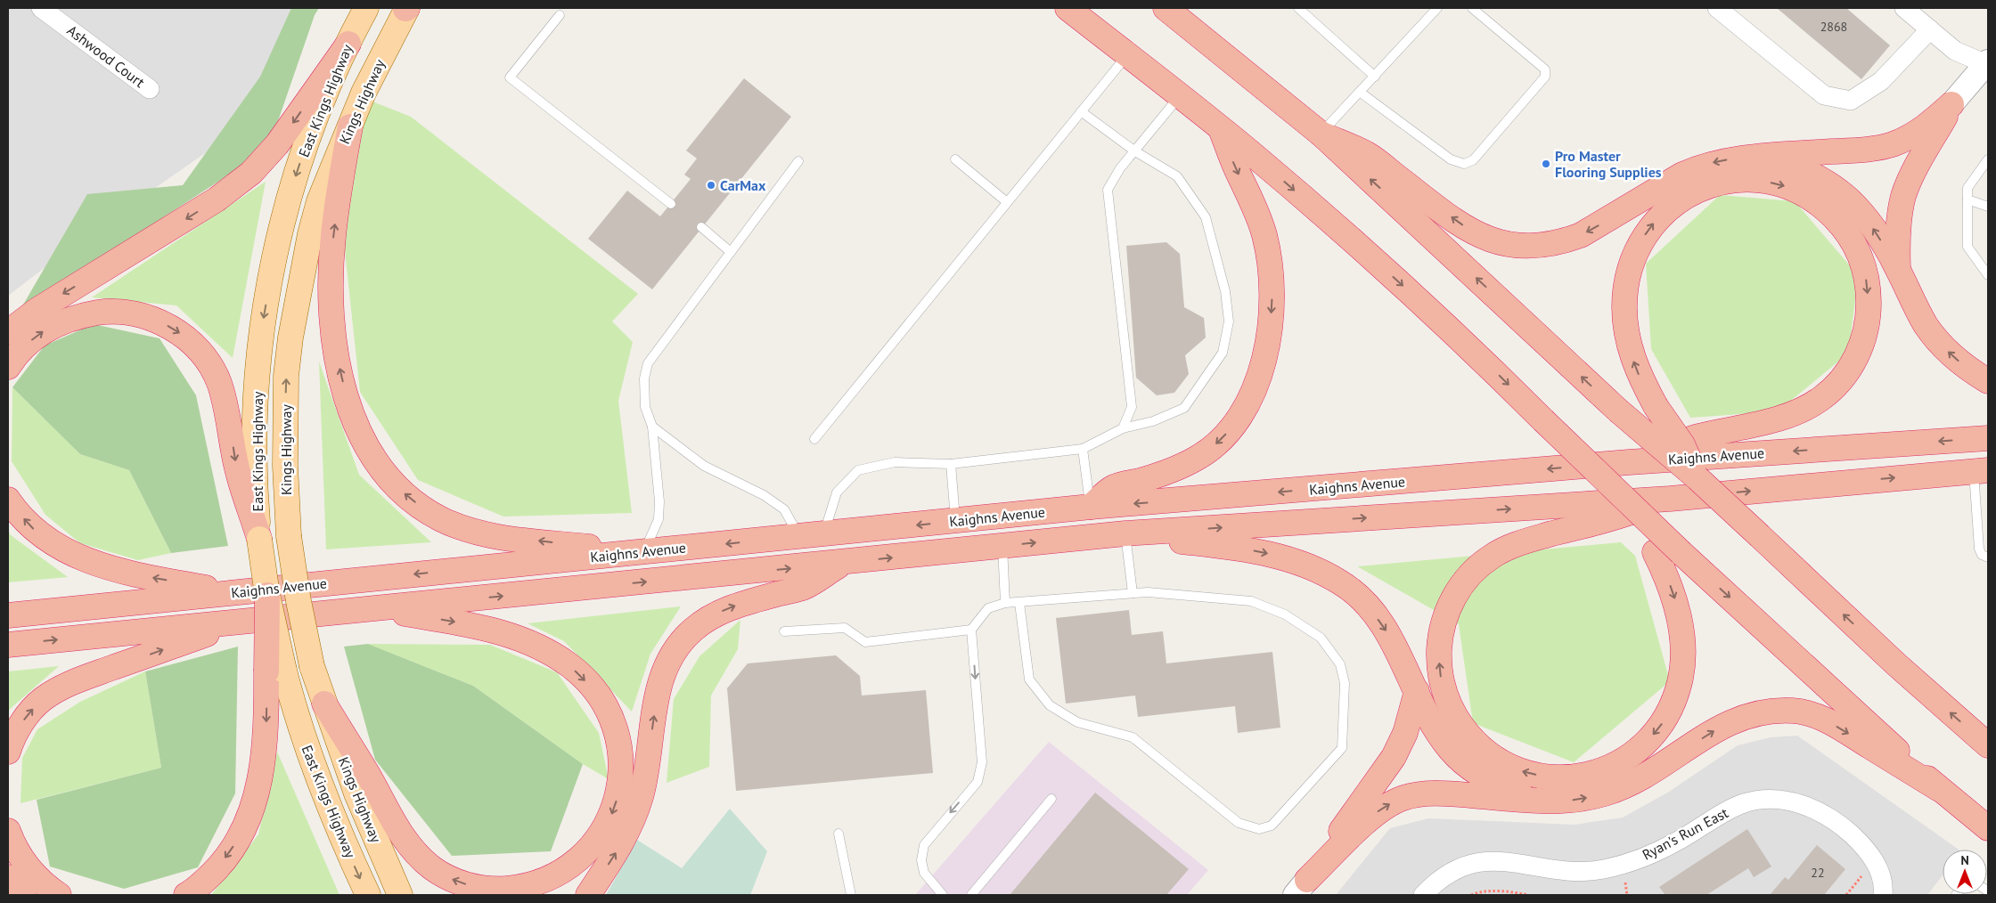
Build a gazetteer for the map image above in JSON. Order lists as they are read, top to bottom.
{
  "streets": {
    "highway": ["Kaighns Avenue"],
    "main road": ["East Kings Highway", "Kings Highway"],
    "street": ["Ashwood Court", "Ryan's Run East"]
  },
  "one_way": ["East Kings Highway", "Kings Highway"],
  "places": ["Pro Master Flooring Supplies", "CarMax"],
  "house_numbers": ["2868", "22"],
  "north": "top"
}
